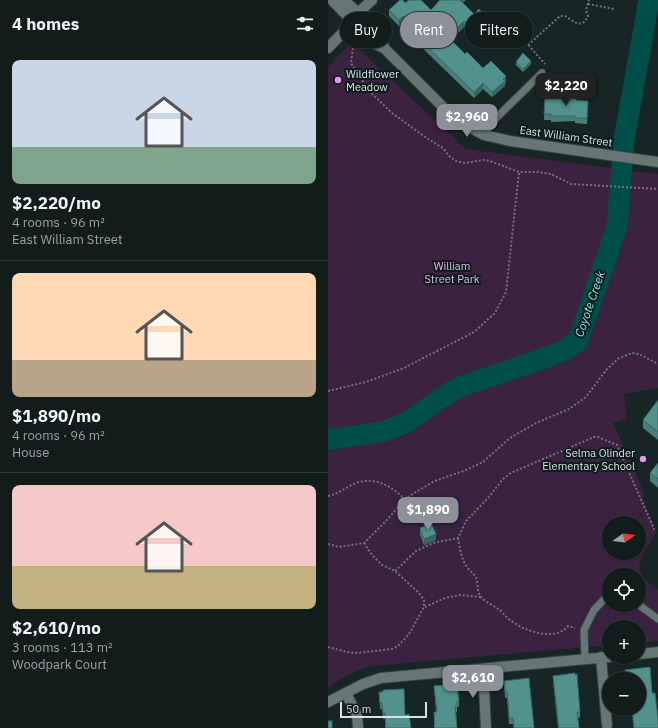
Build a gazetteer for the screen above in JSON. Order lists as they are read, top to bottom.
{
  "streets": {
    "street": ["East William Street"]
  },
  "water": ["Coyote Creek"],
  "parks": ["William Street Park"],
  "places": ["Wildflower Meadow", "Selma Olinder Elementary School"],
  "scale_bar": "50 m",
  "north": "right",
  "page": {
    "heading": "4 homes",
    "chip": ["Buy", "Rent", "Filters"],
    "list": [
      {
        "name": "$2,220/mo",
        "note": "4 rooms · 96 m² · East William Street"
      },
      {
        "name": "$1,890/mo",
        "note": "4 rooms · 96 m² · House"
      },
      {
        "name": "$2,610/mo",
        "note": "3 rooms · 113 m² · Woodpark Court"
      }
    ],
    "price": [
      "$2,220",
      "$2,960",
      "$1,890",
      "$2,610"
    ],
    "map_buttons": ["+", "−"],
    "scale": "50 m"
  }
}
